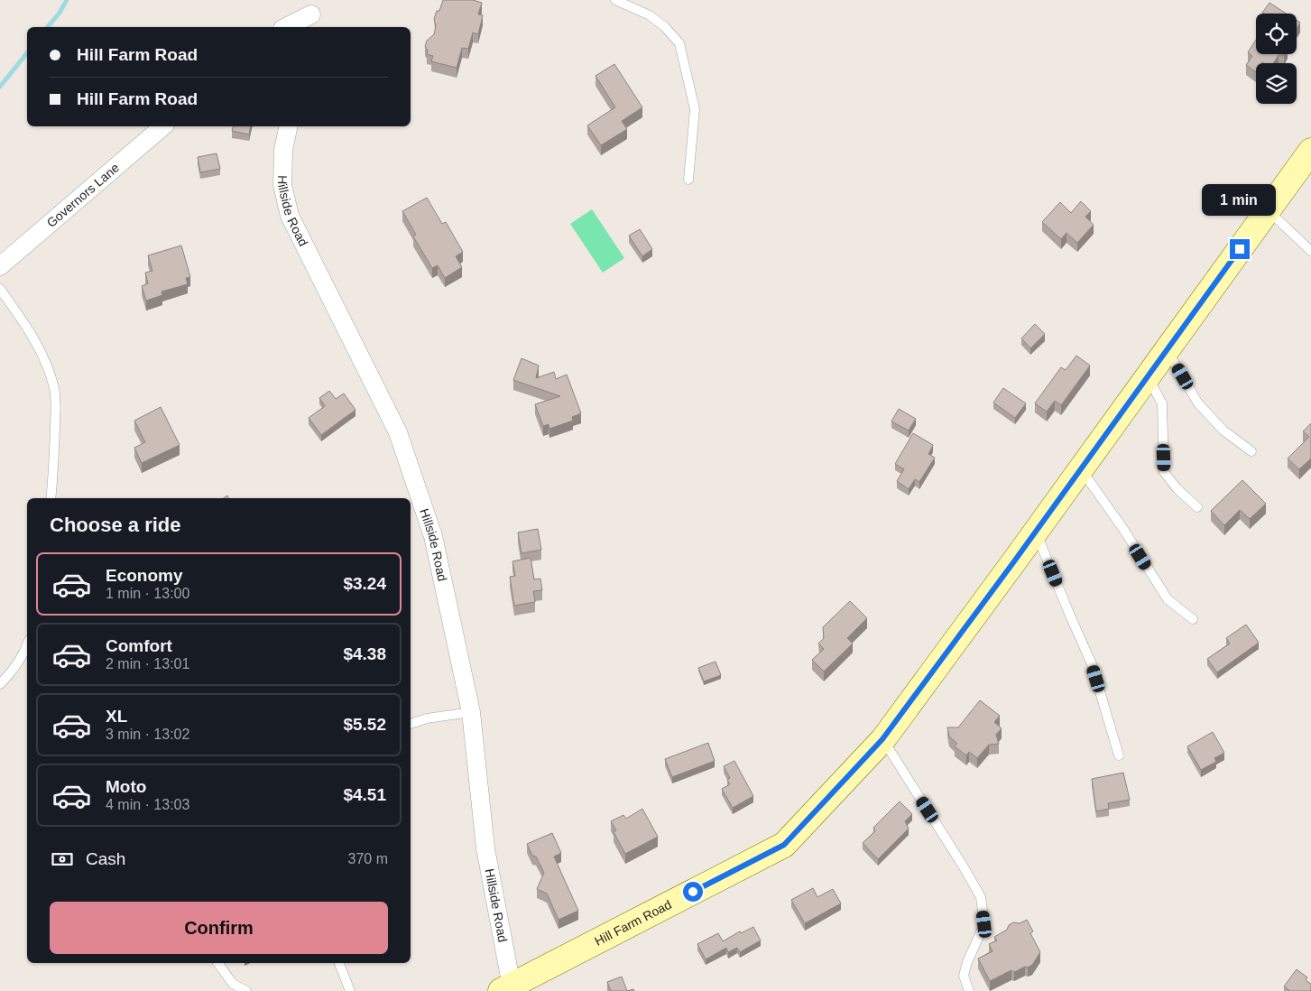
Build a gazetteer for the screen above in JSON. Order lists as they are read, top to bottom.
{
  "streets": {
    "main road": ["Hill Farm Road"],
    "street": ["Governors Lane", "Hillside Road"]
  },
  "crossings": [
    ["Hillside Road", "Hill Farm Road"]
  ],
  "page": {
    "banner": ["Hill Farm Road", "Hill Farm Road"],
    "bubble": "1 min",
    "heading": "Choose a ride",
    "list": [
      {
        "name": "Economy",
        "note": "1 min · 13:00",
        "value": "$3.24"
      },
      {
        "name": "Comfort",
        "note": "2 min · 13:01",
        "value": "$4.38"
      },
      {
        "name": "XL",
        "note": "3 min · 13:02",
        "value": "$5.52"
      },
      {
        "name": "Moto",
        "note": "4 min · 13:03",
        "value": "$4.51"
      }
    ],
    "pay": ["Cash", "370 m"],
    "buttons": "Confirm"
  }
}
